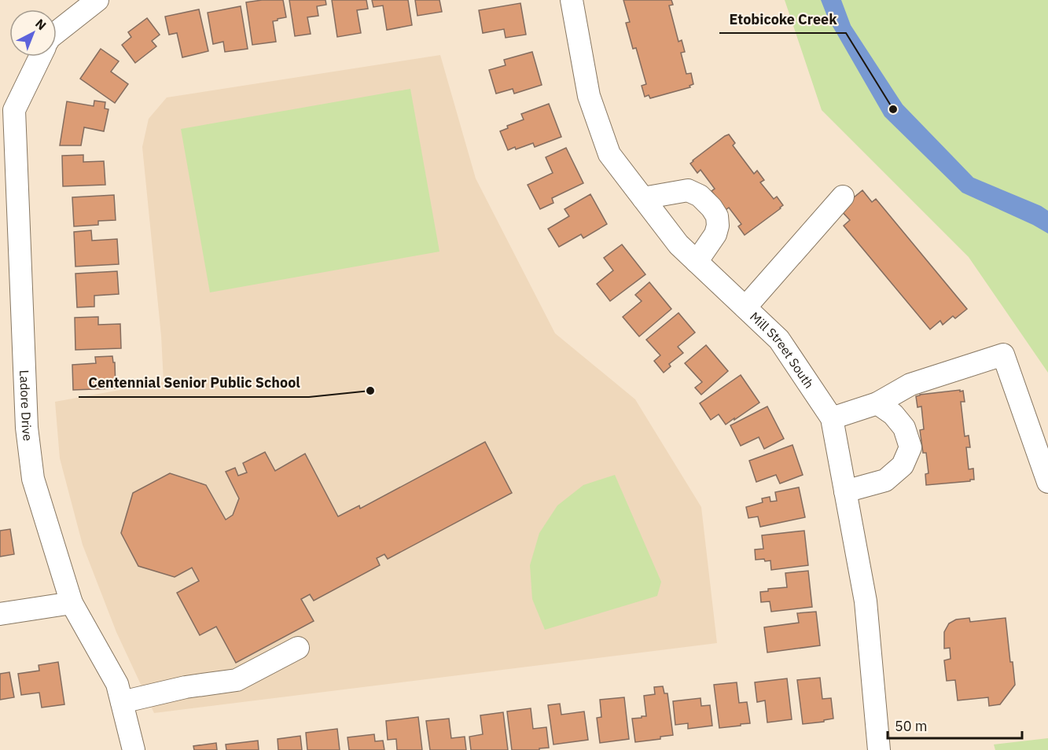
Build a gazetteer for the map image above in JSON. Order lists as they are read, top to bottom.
{
  "streets": {
    "street": ["Mill Street South", "Ladore Drive"]
  },
  "places": ["Etobicoke Creek", "Centennial Senior Public School"],
  "scale_bar": "50 m",
  "north": "top right"
}
